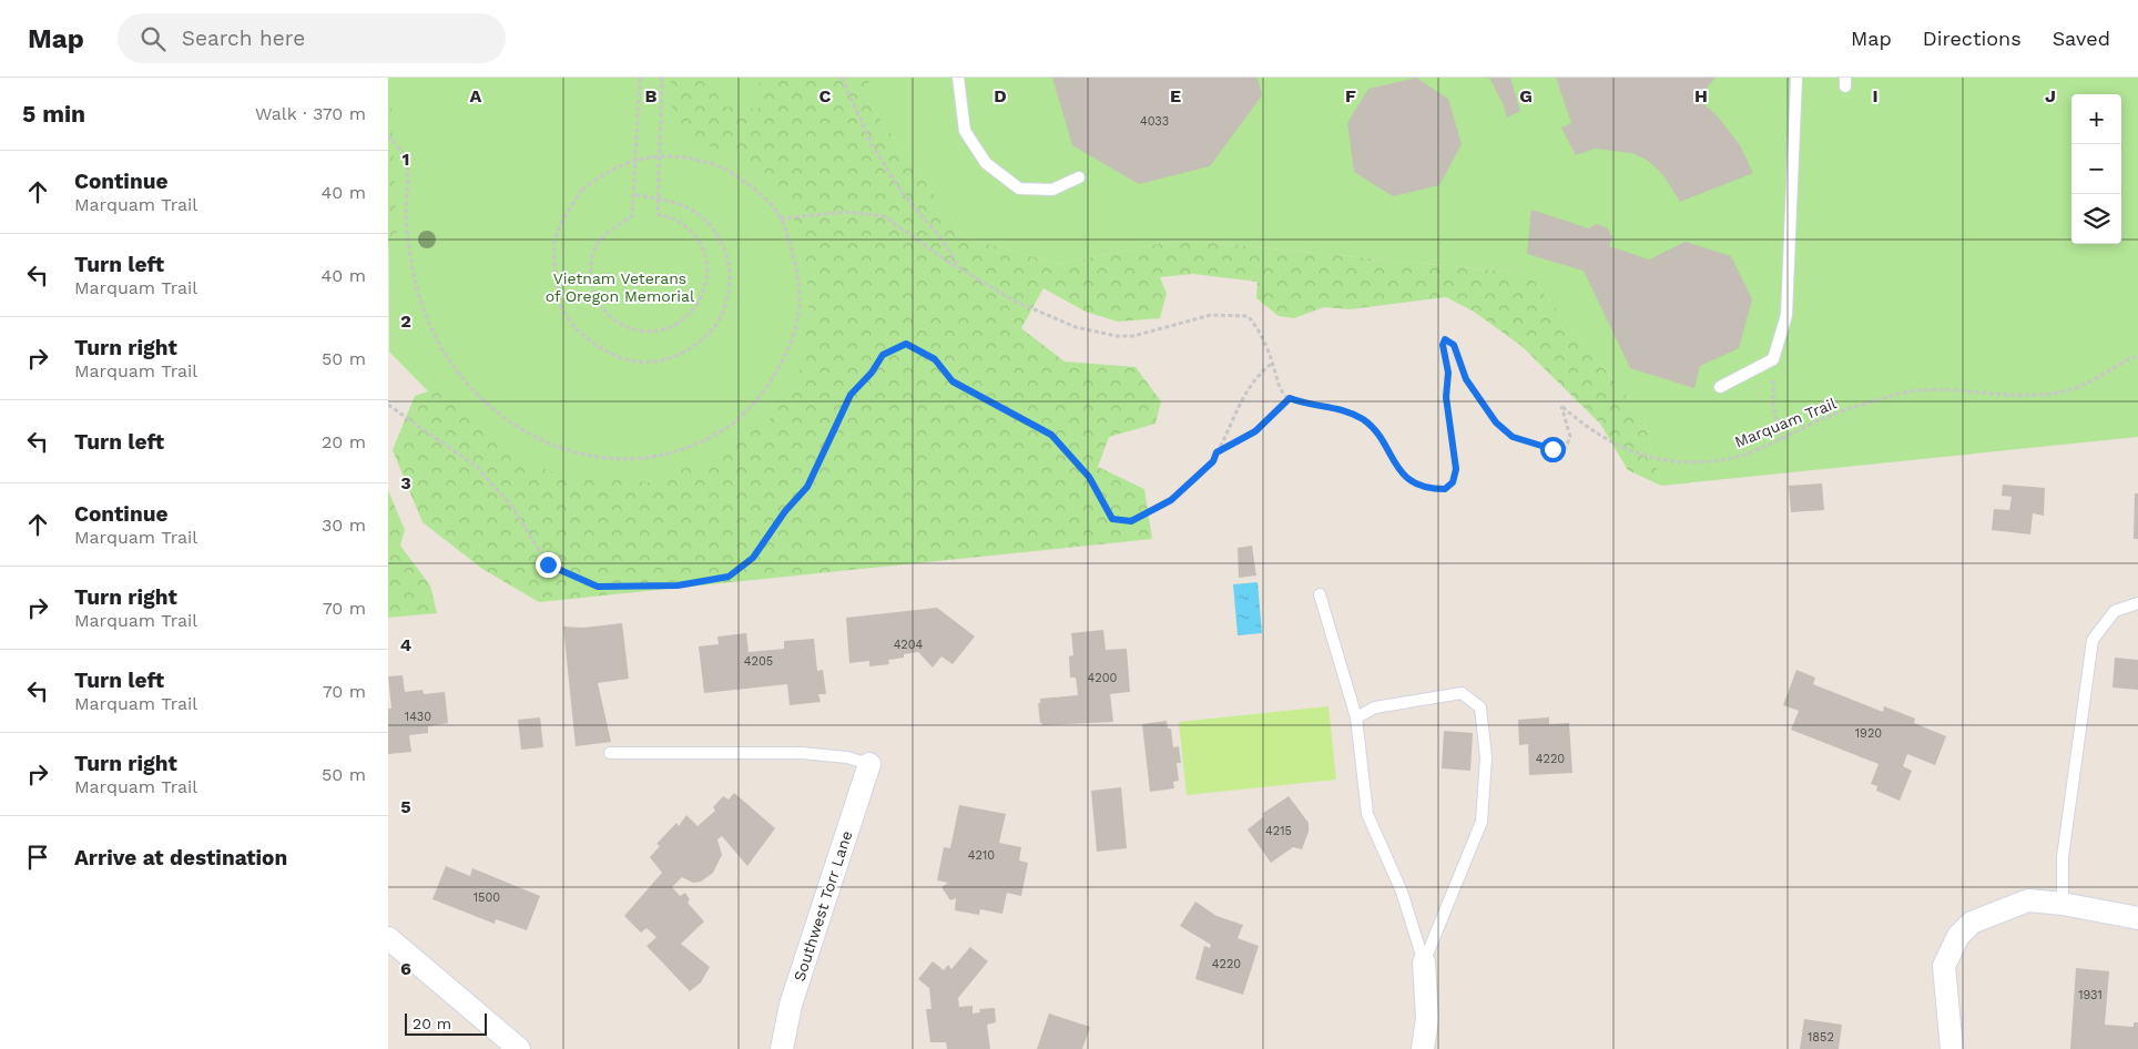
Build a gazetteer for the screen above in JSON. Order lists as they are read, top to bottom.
{
  "streets": {
    "street": ["Southwest Torr Lane"],
    "path": ["Marquam Trail"]
  },
  "parks": ["Vietnam Veterans of Oregon Memorial"],
  "house_numbers": [
    "4033",
    "4204",
    "4205",
    "4200",
    "1430",
    "1920",
    "4220",
    "4215",
    "4210",
    "1500",
    "4220",
    "1931",
    "1852"
  ],
  "scale_bar": "20 m",
  "page": {
    "header": "Map",
    "search": "Search here",
    "nav": ["Map", "Directions", "Saved"],
    "heading": ["5 min", "Walk · 370 m"],
    "map_buttons": ["+", "−"],
    "list": [
      ["Continue", "Marquam Trail", "40 m"],
      ["Turn left", "Marquam Trail", "40 m"],
      ["Turn right", "Marquam Trail", "50 m"],
      ["Turn left", "20 m"],
      ["Continue", "Marquam Trail", "30 m"],
      ["Turn right", "Marquam Trail", "70 m"],
      ["Turn left", "Marquam Trail", "70 m"],
      ["Turn right", "Marquam Trail", "50 m"],
      "Arrive at destination"
    ],
    "scale": "20 m"
  },
  "grid": {
    "columns": [
      "A",
      "B",
      "C",
      "D",
      "E",
      "F",
      "G",
      "H",
      "I",
      "J"
    ],
    "rows": [
      "1",
      "2",
      "3",
      "4",
      "5",
      "6"
    ]
  }
}
